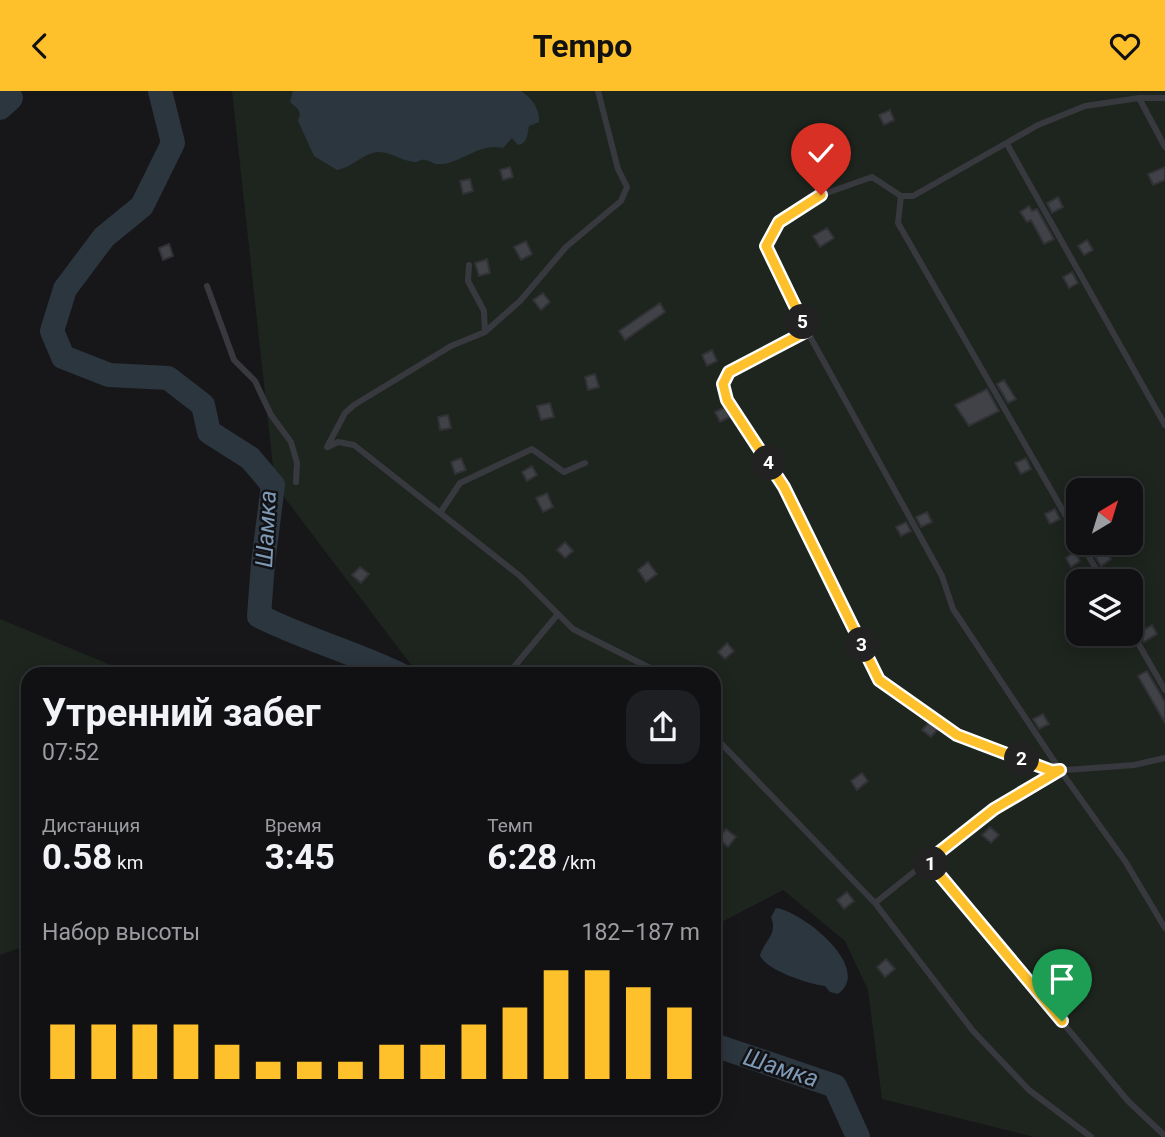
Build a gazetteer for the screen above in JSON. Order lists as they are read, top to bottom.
{
  "water": ["Шамка"],
  "north": "top right",
  "page": {
    "header": "Tempo",
    "pins": [
      "5",
      "4",
      "3",
      "2",
      "1"
    ],
    "heading": ["Утренний забег", "07:52"],
    "stats": [
      ["Дистанция", "0.58 km"],
      ["Время", "3:45"],
      ["Темп", "6:28 /km"]
    ],
    "chart": ["Набор высоты", "182–187 m"]
  }
}
